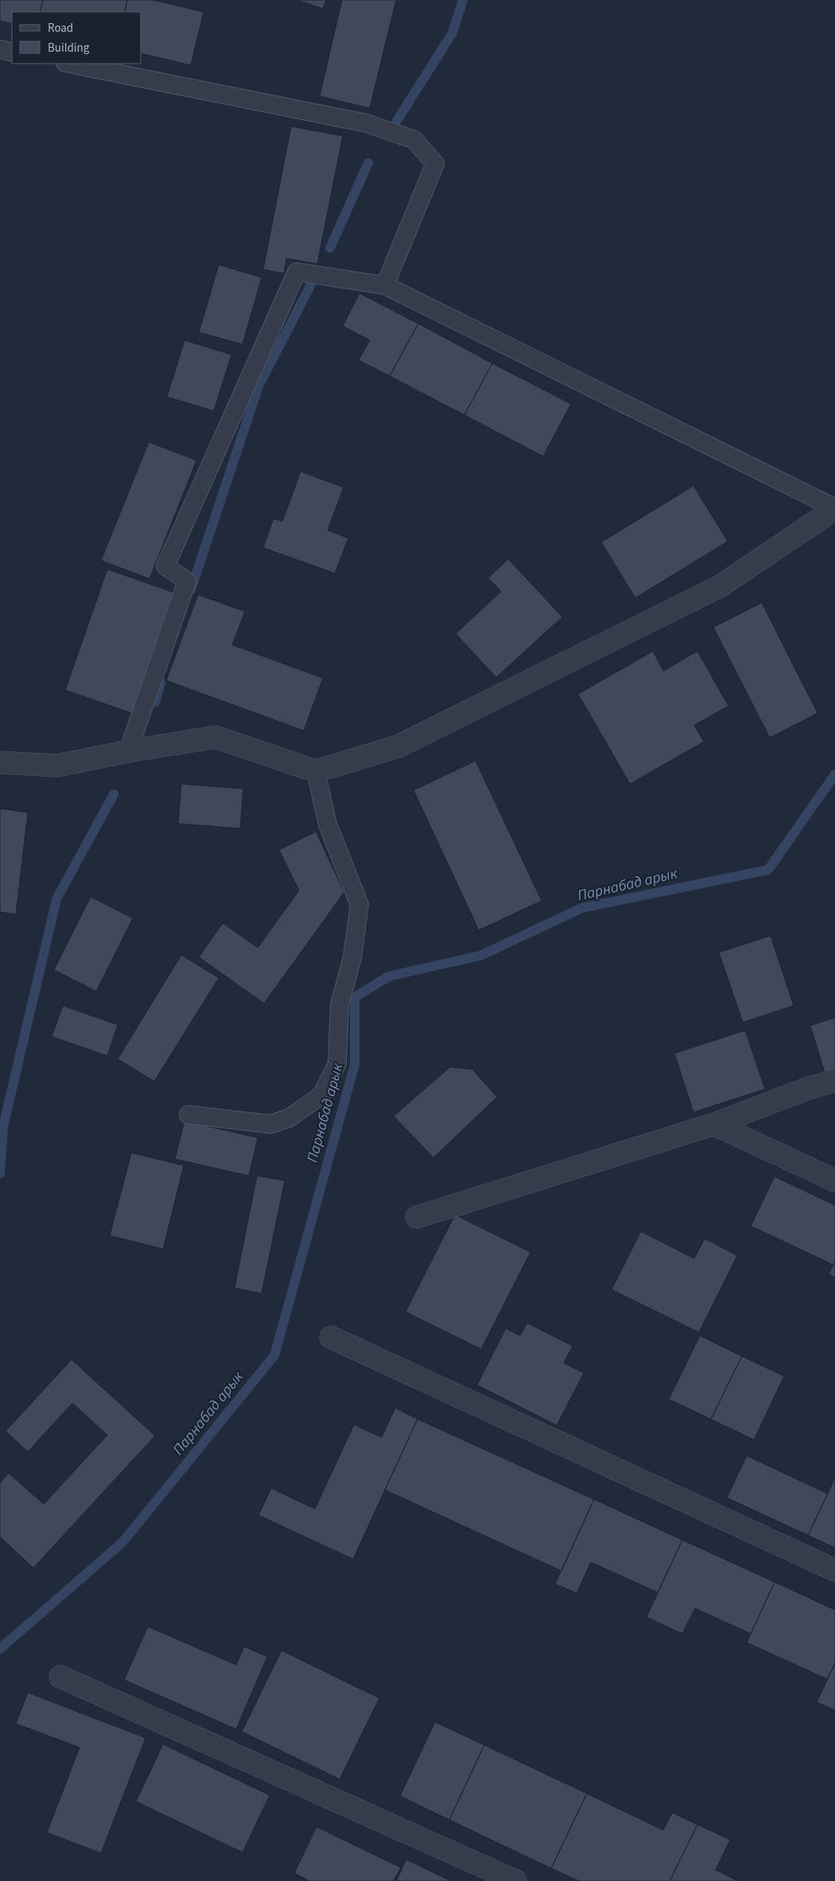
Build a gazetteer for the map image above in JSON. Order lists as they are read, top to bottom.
{
  "water": ["Парнабад арык"],
  "legend": ["Road", "Building"]
}
